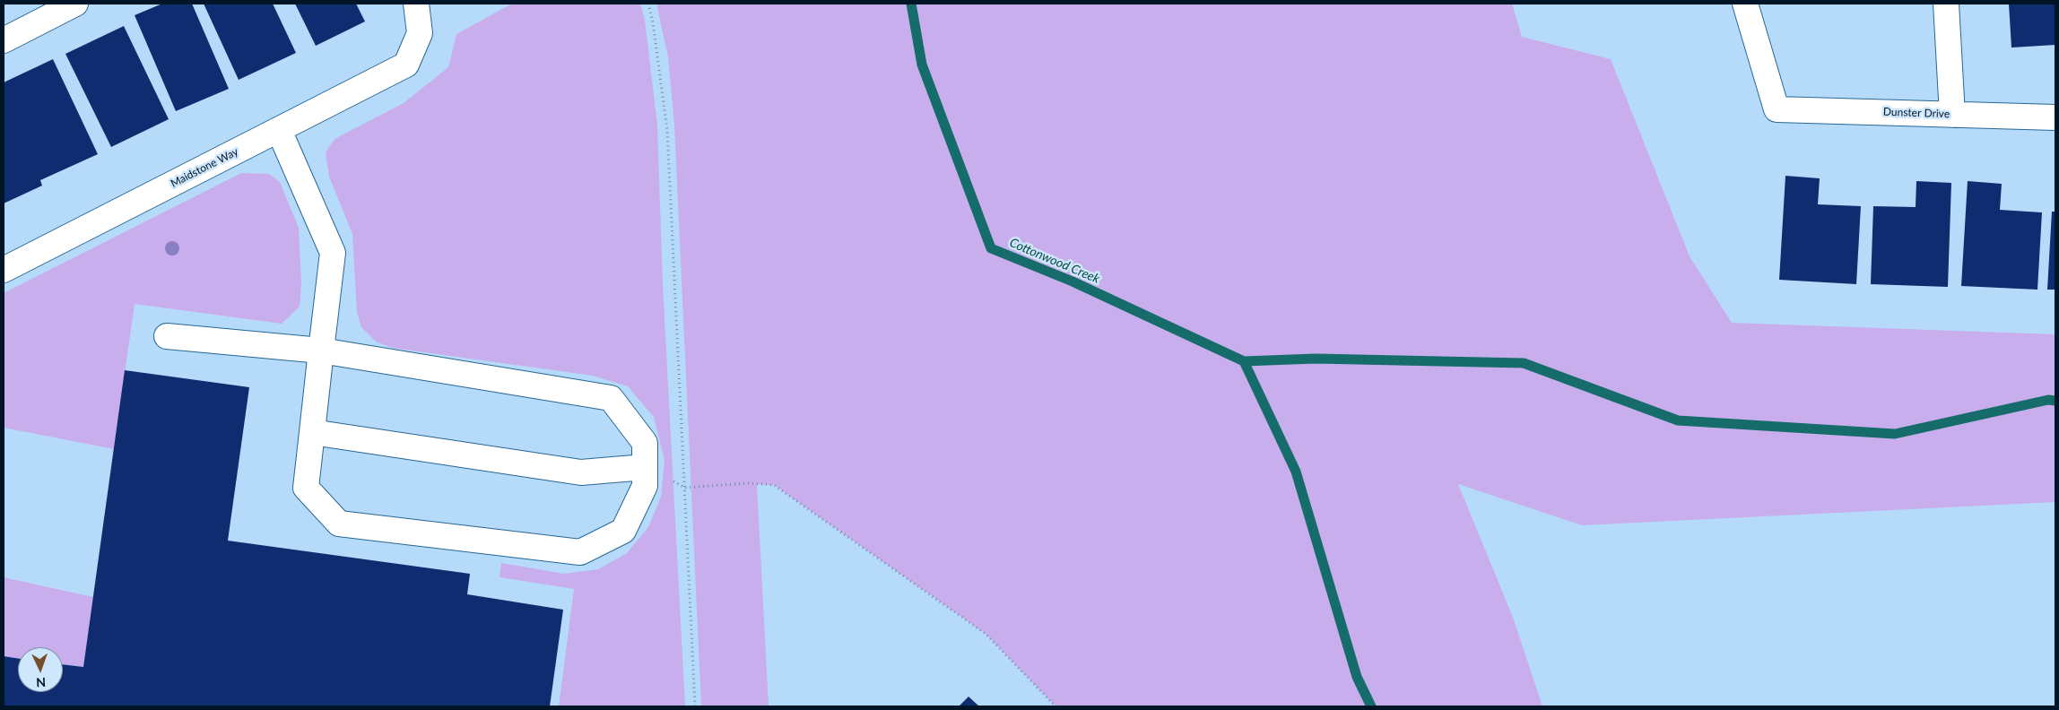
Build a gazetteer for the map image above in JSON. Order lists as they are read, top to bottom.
{
  "streets": {
    "street": ["Dunster Drive", "Maidstone Way"]
  },
  "water": ["Cottonwood Creek"],
  "north": "bottom"
}
